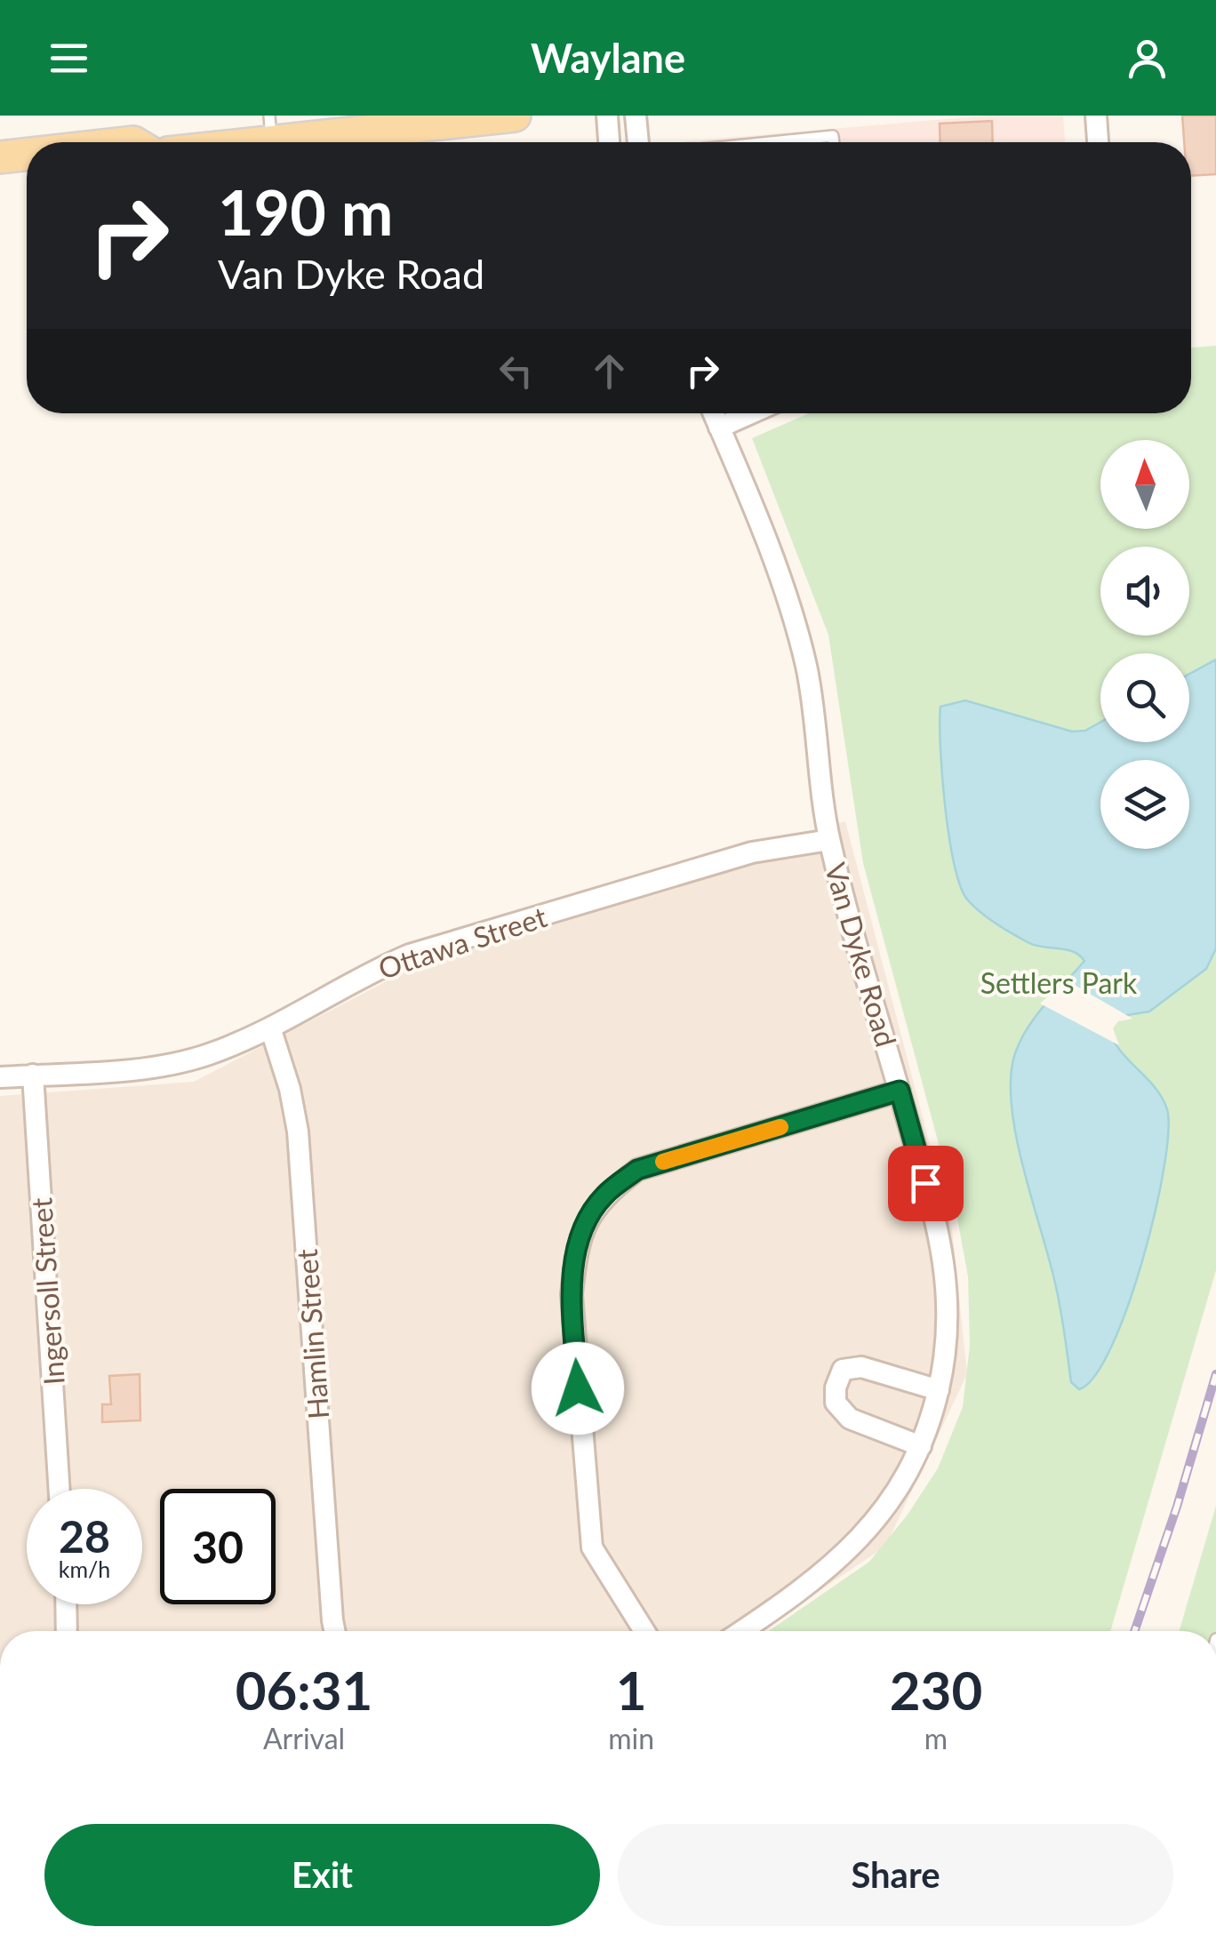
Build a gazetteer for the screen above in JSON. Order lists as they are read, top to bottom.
{
  "streets": {
    "street": [
      "Ottawa Street",
      "Van Dyke Road",
      "Ingersoll Street",
      "Hamlin Street"
    ]
  },
  "crossings": [
    ["Ottawa Street", "Van Dyke Road"],
    ["Ottawa Street", "Ingersoll Street"],
    ["Ottawa Street", "Hamlin Street"]
  ],
  "parks": ["Settlers Park"],
  "north": "top",
  "page": {
    "header": "Waylane",
    "turn": ["190 m", "Van Dyke Road"],
    "speed": "28 km/h",
    "limit": "30",
    "eta": [
      "06:31",
      "Arrival",
      "1",
      "min",
      "230",
      "m"
    ],
    "buttons": ["Exit", "Share"]
  }
}
